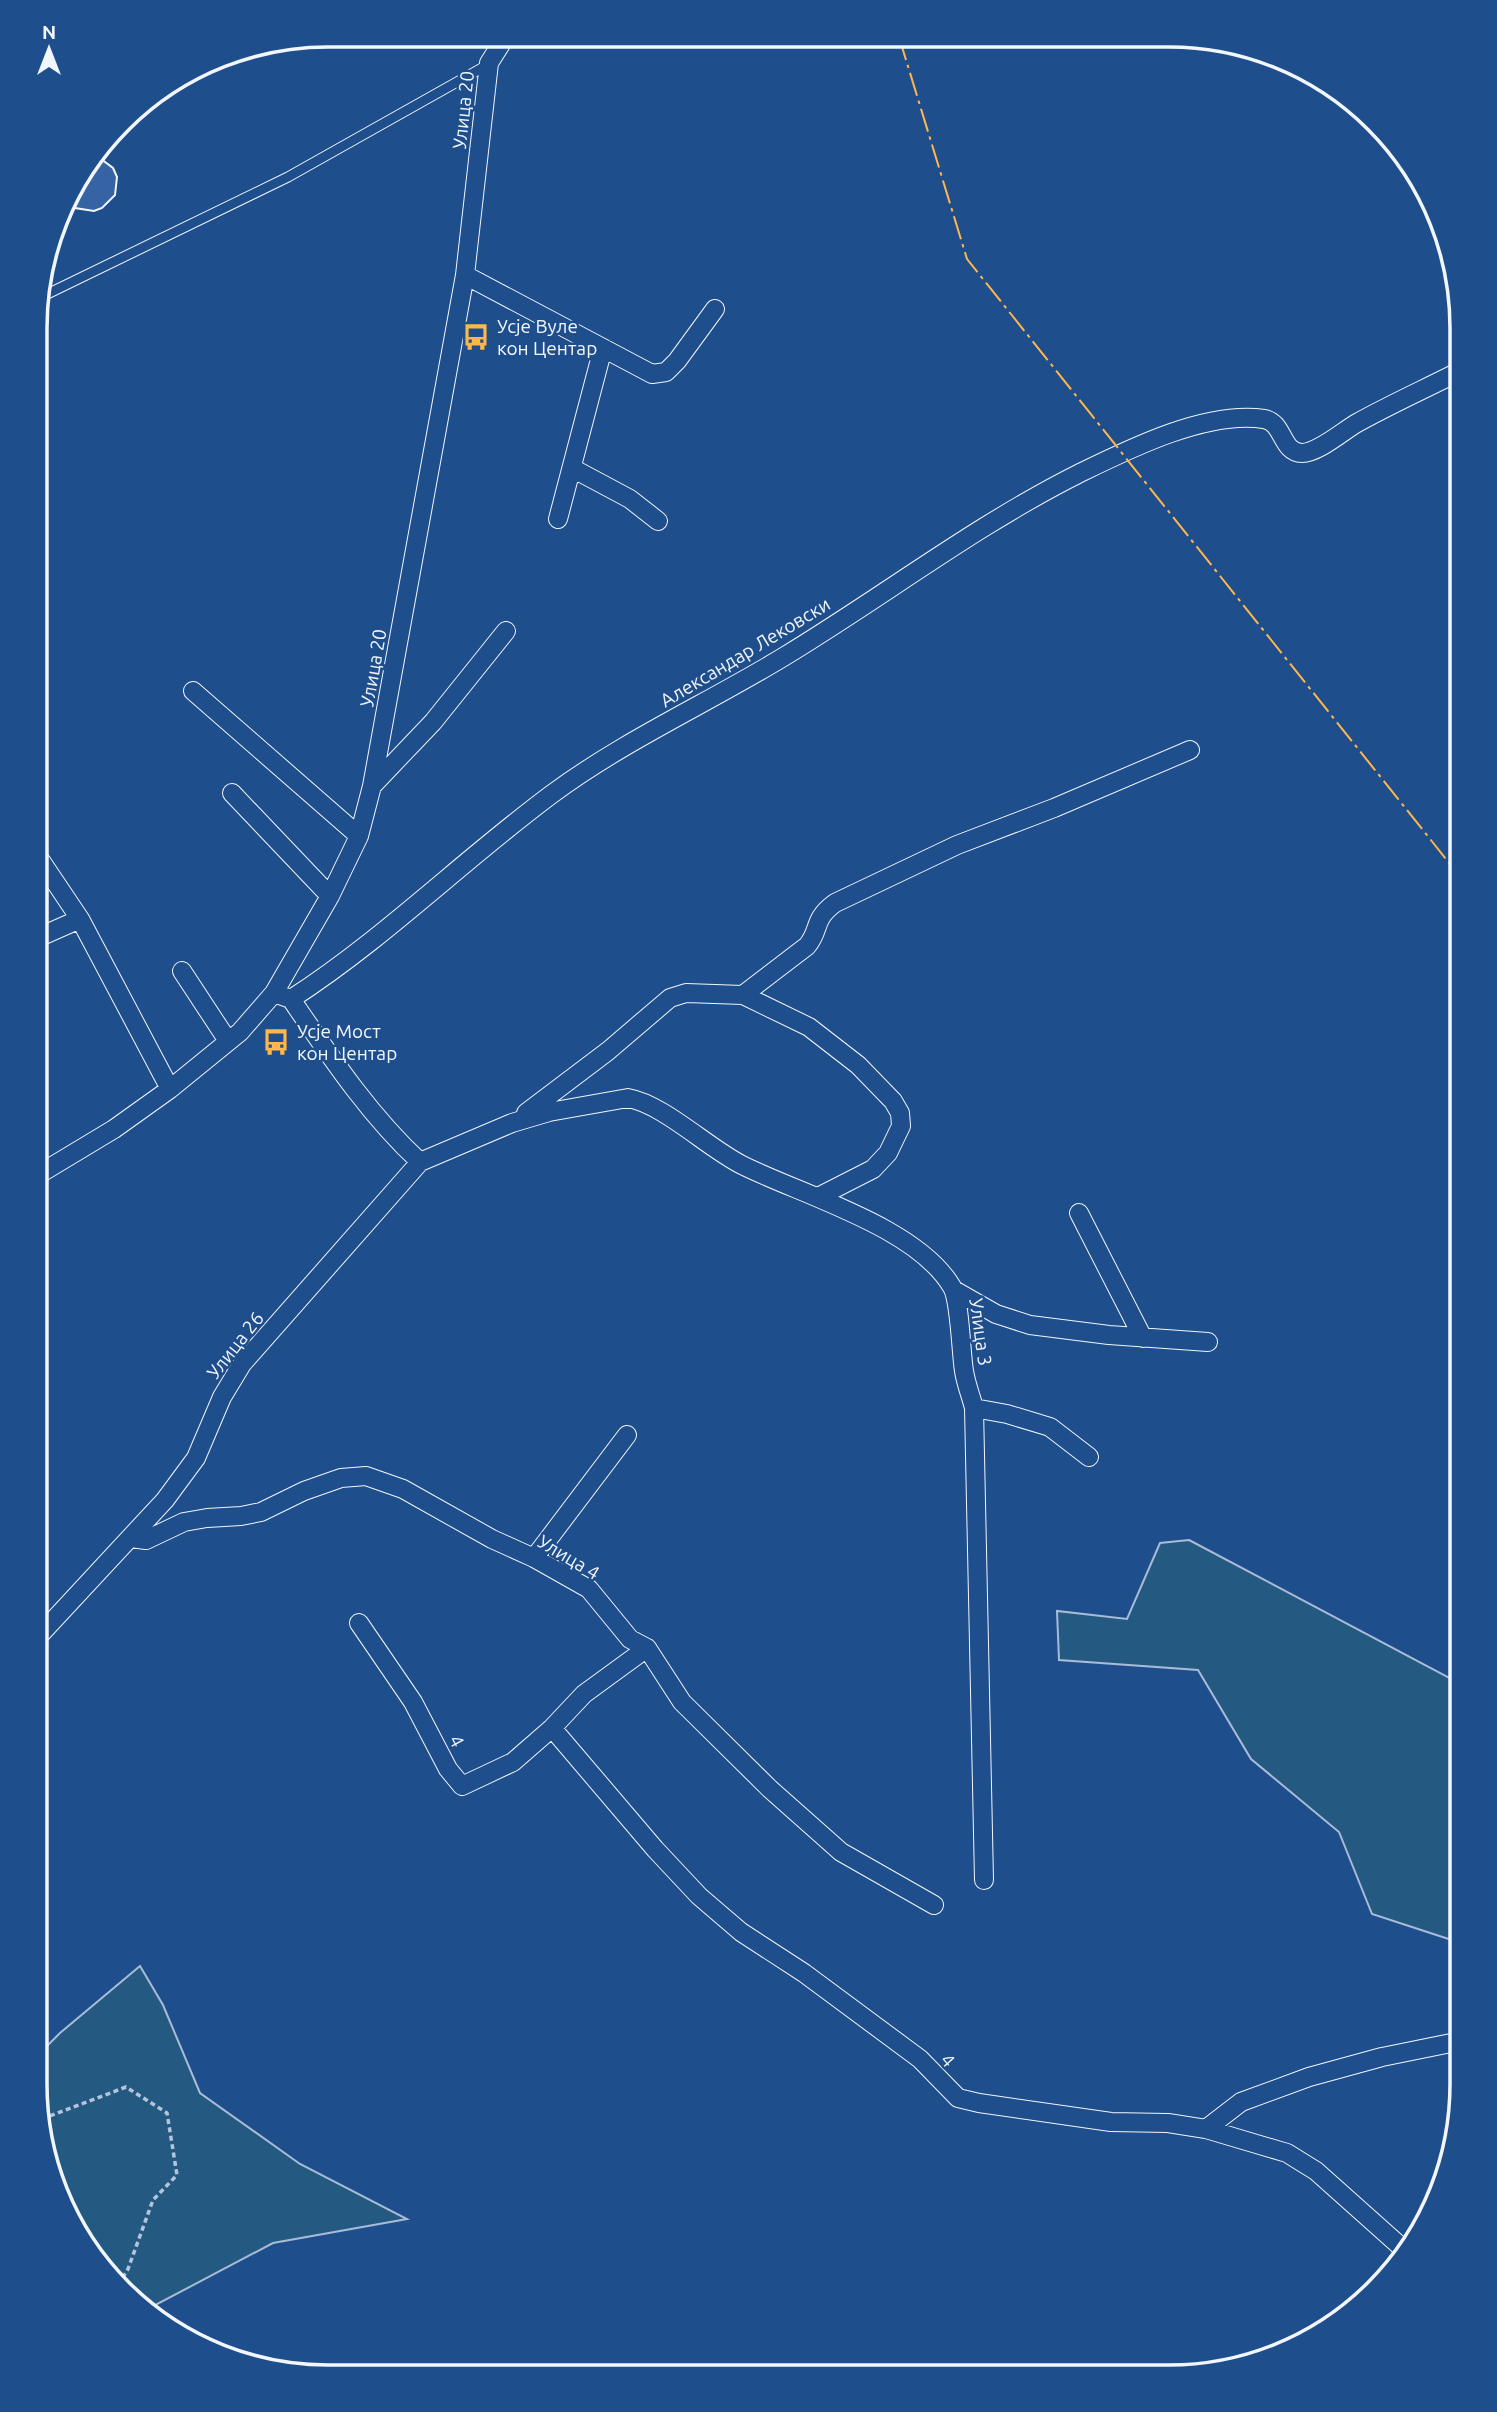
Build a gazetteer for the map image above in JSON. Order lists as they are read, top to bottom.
{
  "streets": {
    "street": [
      "Улица 20",
      "Александар Лековски",
      "Улица 3",
      "Улица 26",
      "Улица 4",
      "4"
    ]
  },
  "crossings": [
    ["Улица 20", "Александар Лековски"],
    ["Улица 3", "Улица 26"],
    ["Улица 26", "Улица 4"],
    ["Улица 4", "4"]
  ],
  "places": {
    "bus stop": ["Усје Вуле кон Центар", "Усје Мост кон Центар"]
  },
  "north": "top"
}
